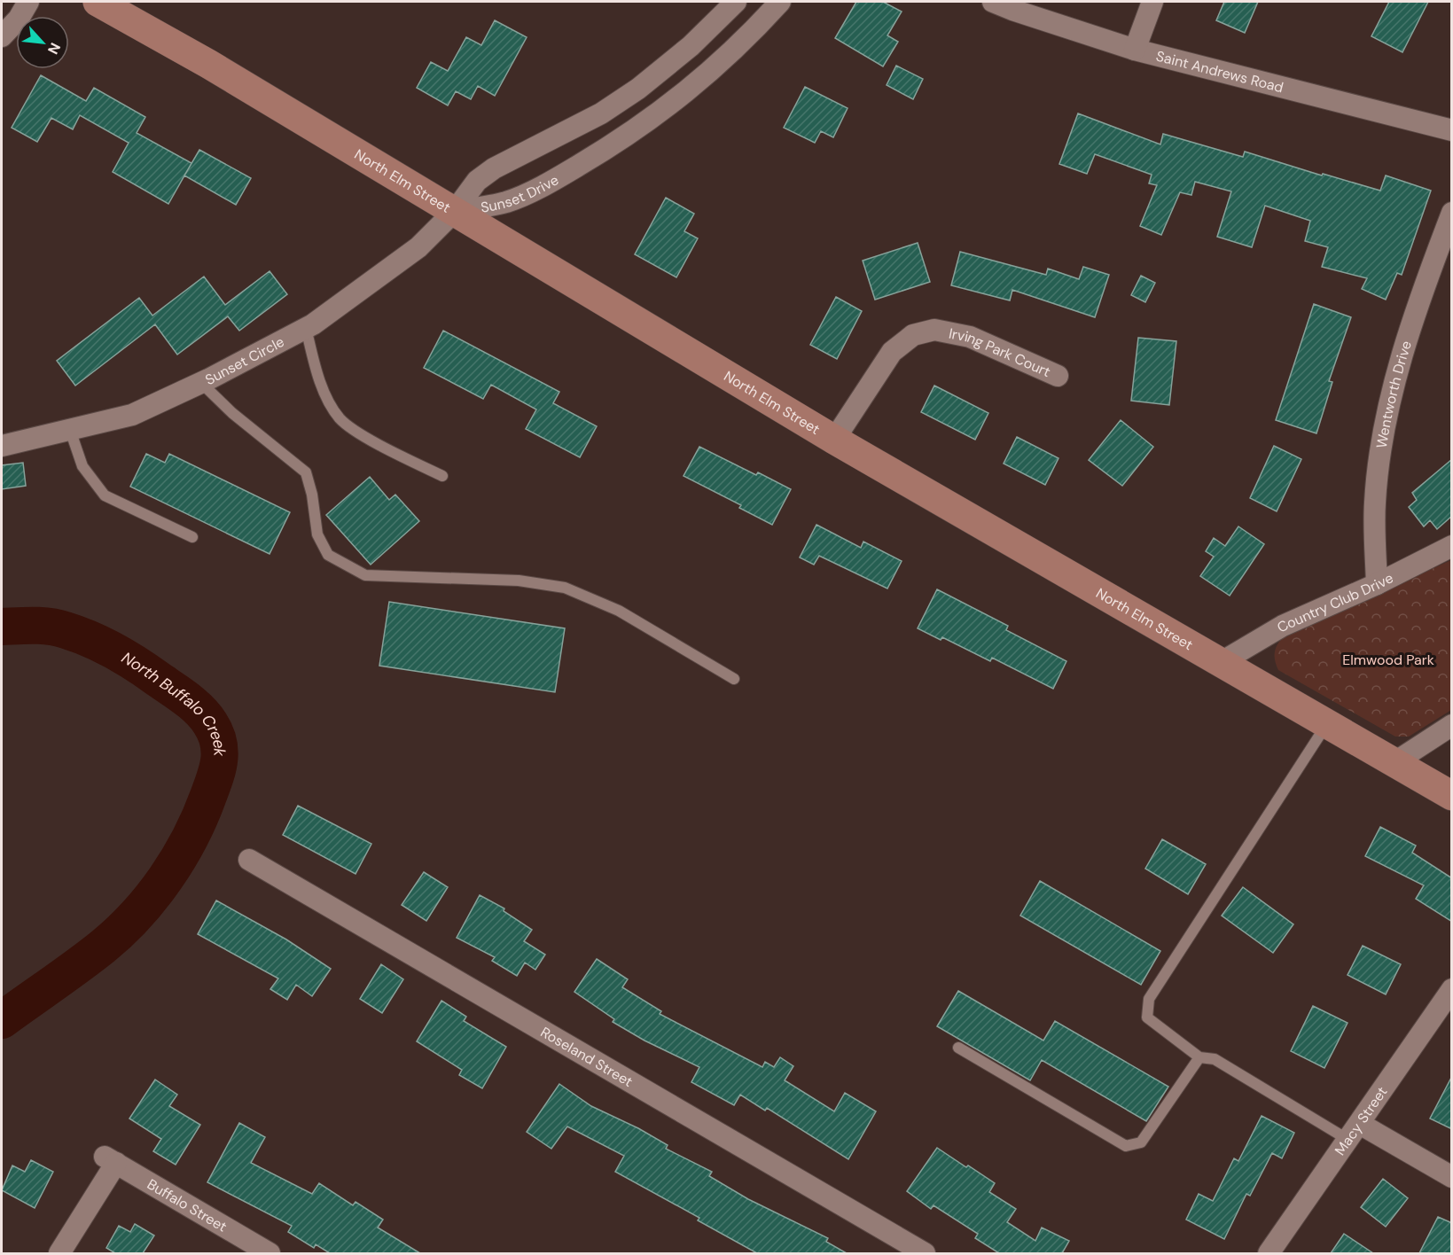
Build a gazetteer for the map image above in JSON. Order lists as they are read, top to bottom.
{
  "streets": {
    "main road": ["North Elm Street"],
    "street": [
      "Saint Andrews Road",
      "Sunset Drive",
      "Irving Park Court",
      "Sunset Circle",
      "Wentworth Drive",
      "Country Club Drive",
      "Roseland Street",
      "Macy Street",
      "Buffalo Street"
    ]
  },
  "crossings": [
    ["North Elm Street", "Sunset Drive"],
    ["North Elm Street", "Irving Park Court"],
    ["North Elm Street", "Sunset Circle"],
    ["North Elm Street", "Country Club Drive"],
    ["Sunset Drive", "Sunset Circle"],
    ["Wentworth Drive", "Country Club Drive"]
  ],
  "water": ["North Buffalo Creek"],
  "parks": ["Elmwood Park"],
  "north": "bottom right"
}
